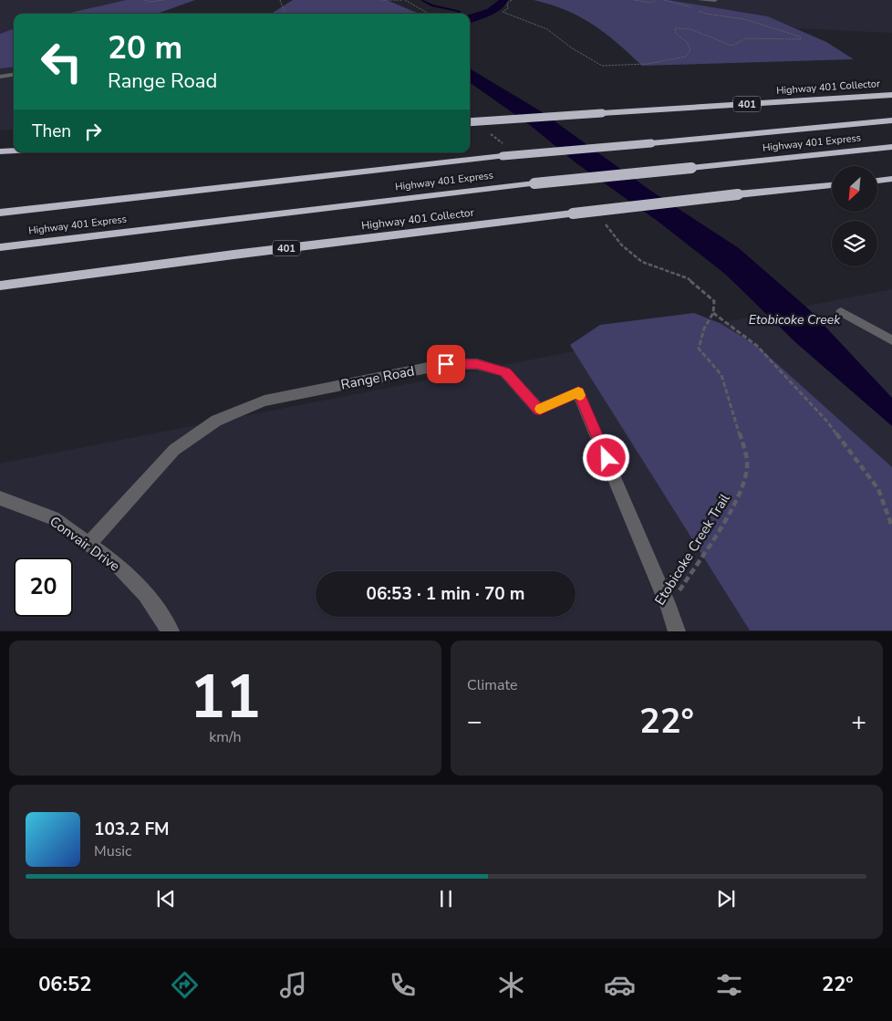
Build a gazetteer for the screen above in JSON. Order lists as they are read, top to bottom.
{
  "streets": {
    "highway": ["Highway 401 Collector", "401", "Highway 401 Express"],
    "street": ["Range Road", "Convair Drive"],
    "path": ["Etobicoke Creek Trail"]
  },
  "crossings": [
    ["Range Road", "Convair Drive"],
    ["Range Road", "Etobicoke Creek Trail"]
  ],
  "water": ["Etobicoke Creek"],
  "north": "bottom left",
  "page": {
    "turn": ["20 m", "Range Road"],
    "then": "Then",
    "limit": "20",
    "trip": "06:53 · 1 min · 70 m",
    "tile": [
      ["11", "km/h"],
      "Climate"
    ],
    "heat": ["−", "22°", "+"],
    "song": ["103.2 FM", "Music"],
    "tabs": ["06:52", "22°"]
  }
}
